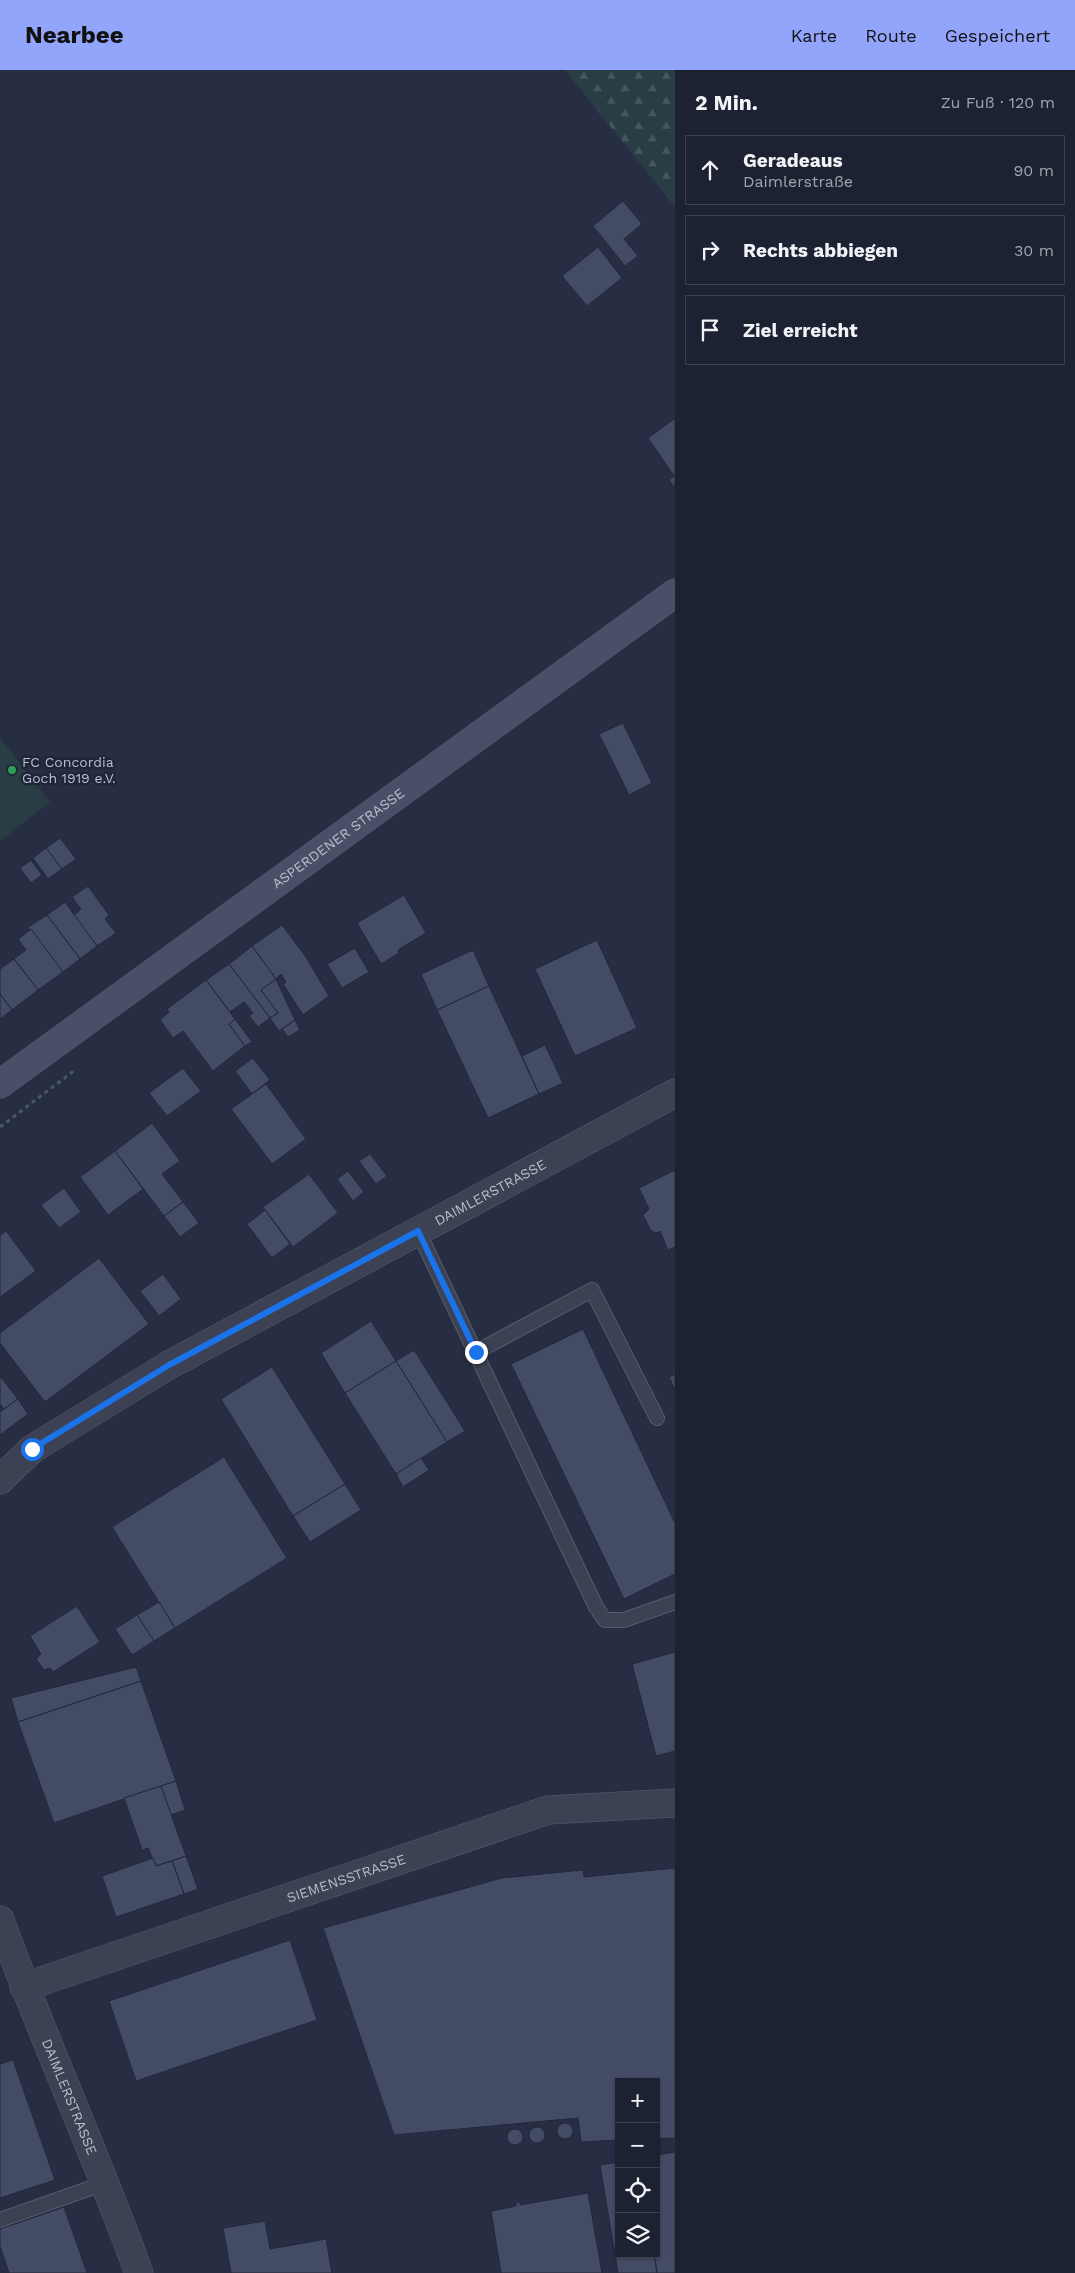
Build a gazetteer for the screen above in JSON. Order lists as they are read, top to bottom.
{
  "streets": {
    "main road": ["ASPERDENER STRASSE"],
    "street": ["DAIMLERSTRASSE", "SIEMENSSTRASSE"]
  },
  "crossings": [
    ["DAIMLERSTRASSE", "SIEMENSSTRASSE"]
  ],
  "places": ["FC Concordia Goch 1919 e.V."],
  "page": {
    "header": "Nearbee",
    "nav": ["Karte", "Route", "Gespeichert"],
    "heading": ["2 Min.", "Zu Fuß · 120 m"],
    "list": [
      ["Geradeaus", "Daimlerstraße", "90 m"],
      ["Rechts abbiegen", "30 m"],
      "Ziel erreicht"
    ],
    "map_buttons": ["+", "−"]
  }
}
